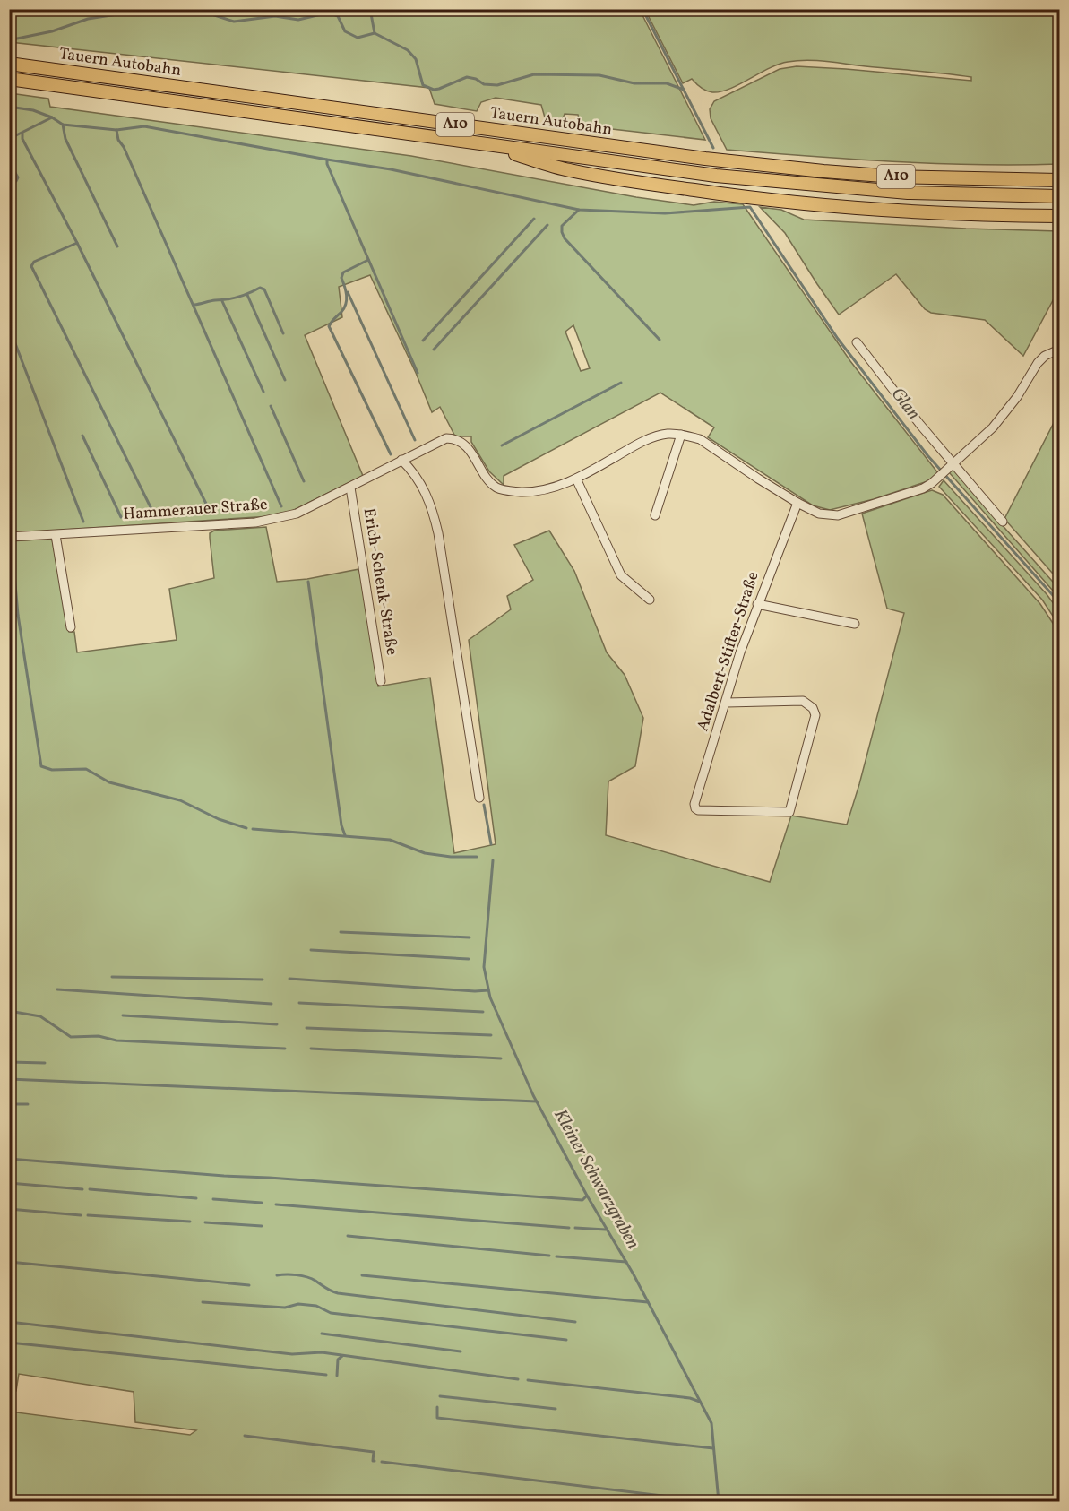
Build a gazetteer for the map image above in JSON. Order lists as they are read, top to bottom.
{
  "streets": {
    "highway": ["Tauern Autobahn", "A10"],
    "street": ["Hammerauer Straße", "Erich-Schenk-Straße", "Adalbert-Stifter-Straße"]
  },
  "crossings": [
    ["Tauern Autobahn", "A10"],
    ["Hammerauer Straße", "Erich-Schenk-Straße"],
    ["Hammerauer Straße", "Adalbert-Stifter-Straße"]
  ],
  "water": ["Glan", "Kleiner Schwarzgraben"]
}
